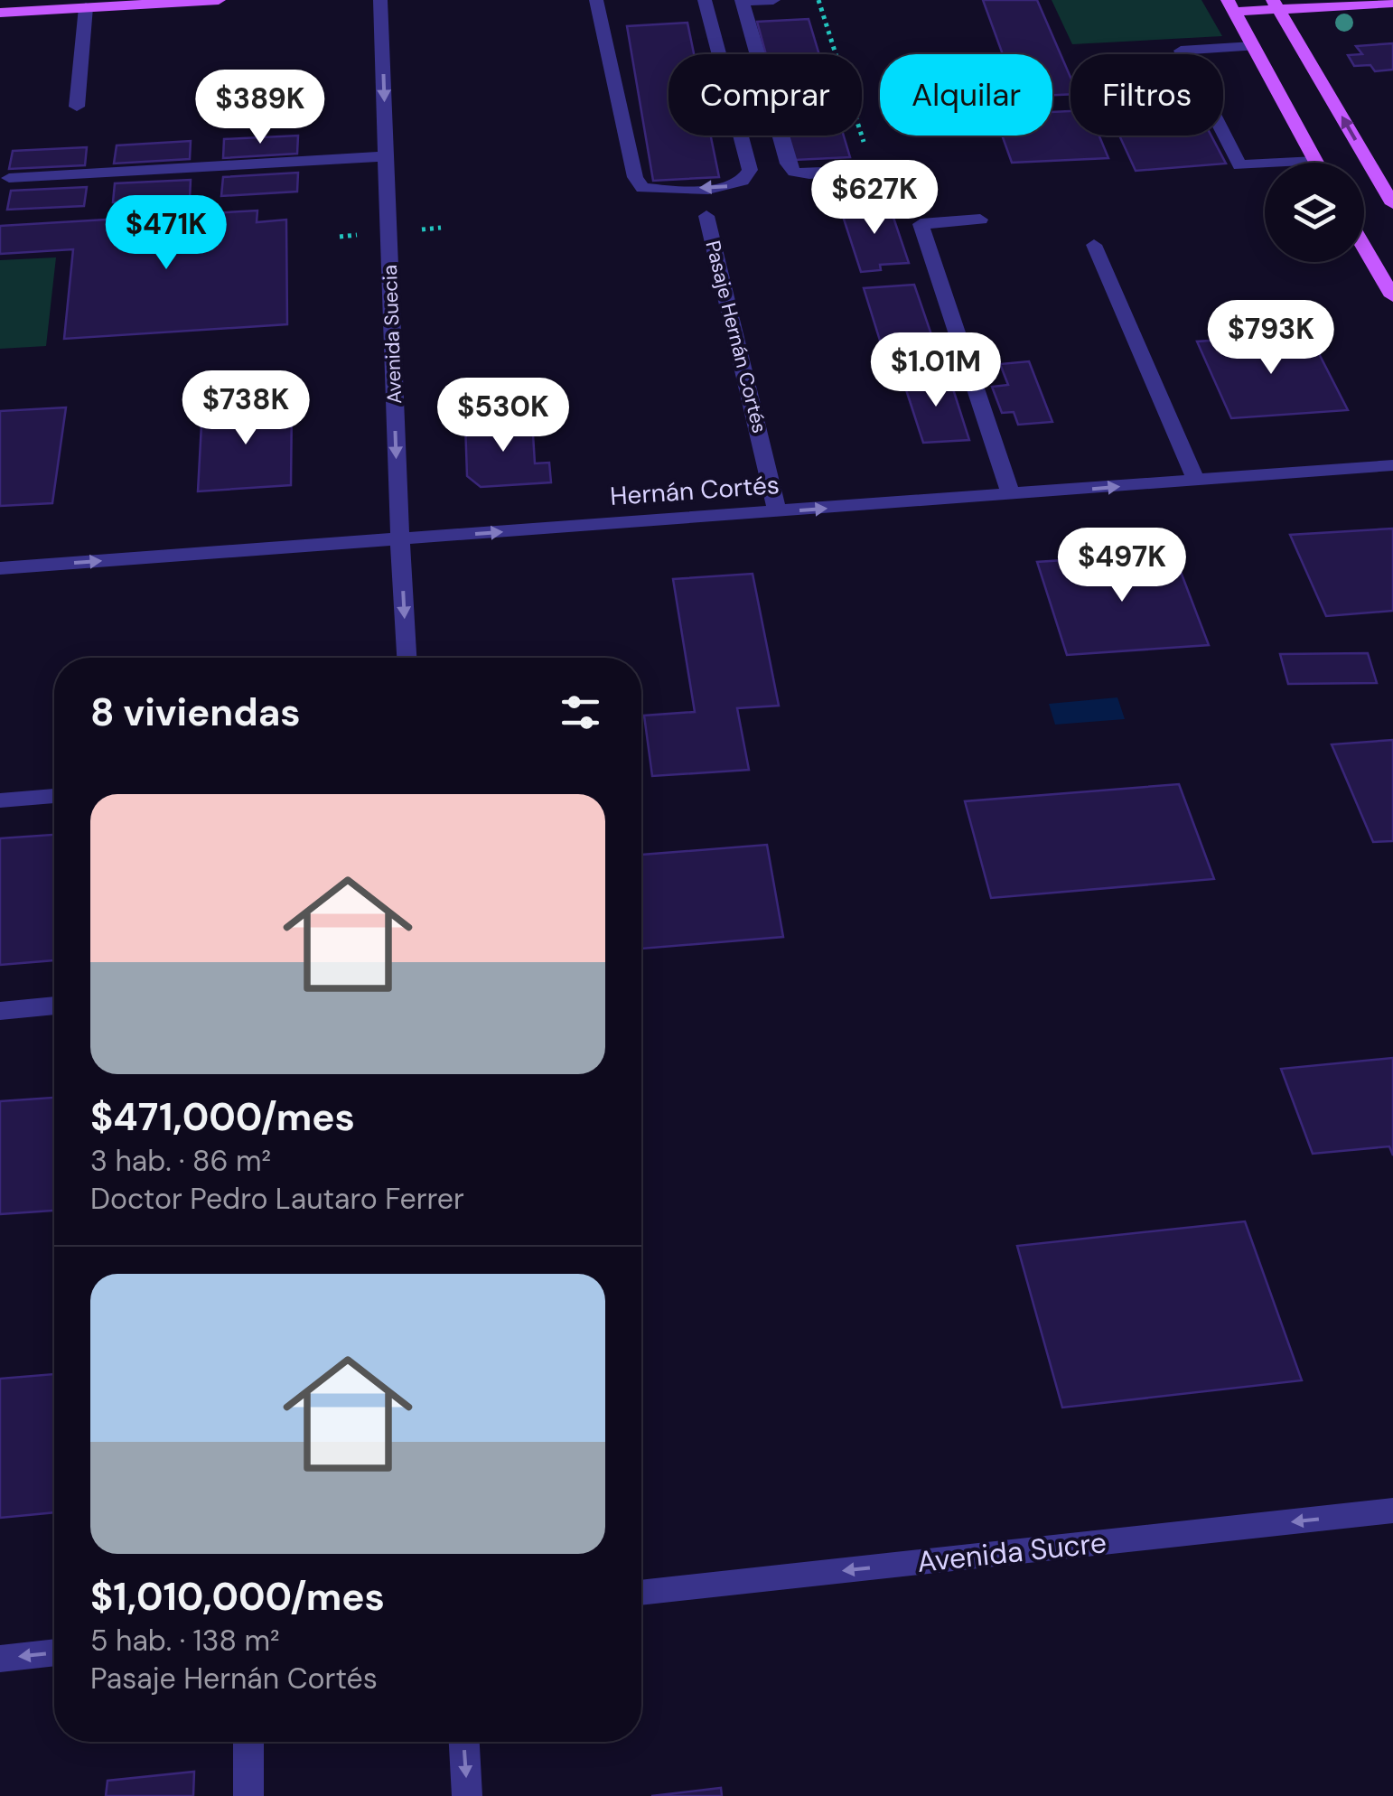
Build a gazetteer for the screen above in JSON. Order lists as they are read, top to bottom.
{
  "streets": {
    "street": [
      "Avenida Suecia",
      "Pasaje Hernán Cortés",
      "Hernán Cortés",
      "Avenida Sucre"
    ]
  },
  "crossings": [
    ["Avenida Suecia", "Hernán Cortés"],
    ["Pasaje Hernán Cortés", "Hernán Cortés"]
  ],
  "one_way": ["Avenida Suecia", "Hernán Cortés", "Avenida Sucre"],
  "page": {
    "chip": ["Comprar", "Alquilar", "Filtros"],
    "price": [
      "$389K",
      "$627K",
      "$471K",
      "$793K",
      "$1.01M",
      "$738K",
      "$530K",
      "$497K"
    ],
    "heading": "8 viviendas",
    "list": [
      {
        "name": "$471,000/mes",
        "note": "3 hab. · 86 m² · Doctor Pedro Lautaro Ferrer"
      },
      {
        "name": "$1,010,000/mes",
        "note": "5 hab. · 138 m² · Pasaje Hernán Cortés"
      }
    ]
  }
}
